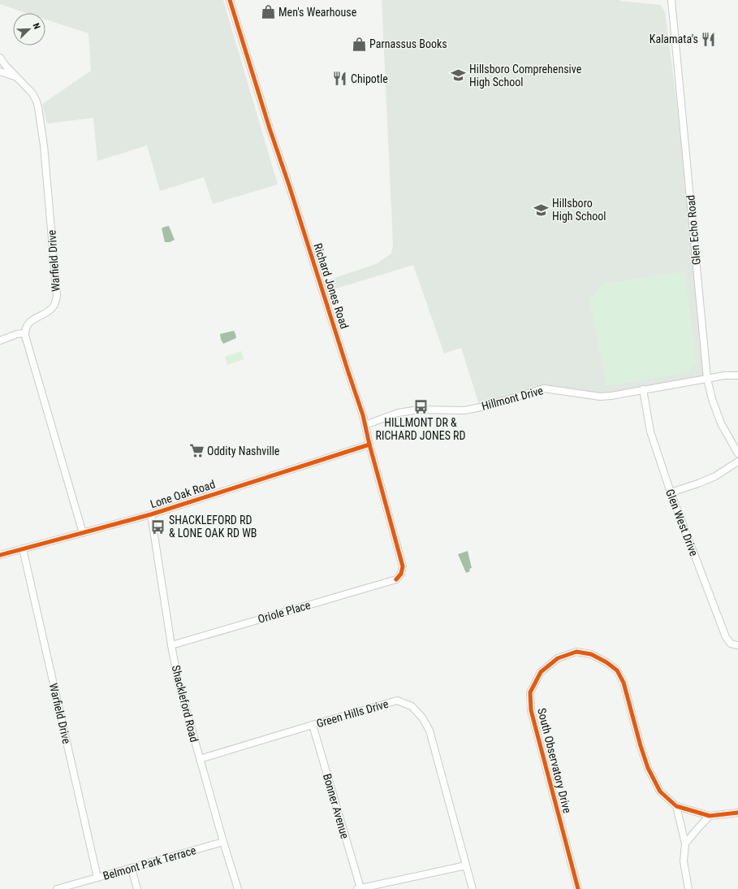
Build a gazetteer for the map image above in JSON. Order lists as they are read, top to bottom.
{
  "streets": {
    "street": [
      "Glen Echo Road",
      "Warfield Drive",
      "Richard Jones Road",
      "Hillmont Drive",
      "Lone Oak Road",
      "Glen West Drive",
      "Oriole Place",
      "Shackleford Road",
      "Green Hills Drive",
      "South Observatory Drive",
      "Bonner Avenue",
      "Belmont Park Terrace"
    ]
  },
  "crossings": [
    ["Glen Echo Road", "Hillmont Drive"],
    ["Warfield Drive", "Lone Oak Road"],
    ["Warfield Drive", "Belmont Park Terrace"],
    ["Richard Jones Road", "Hillmont Drive"],
    ["Richard Jones Road", "Lone Oak Road"],
    ["Richard Jones Road", "Oriole Place"],
    ["Hillmont Drive", "Glen West Drive"],
    ["Lone Oak Road", "Shackleford Road"],
    ["Oriole Place", "Shackleford Road"],
    ["Shackleford Road", "Green Hills Drive"],
    ["Shackleford Road", "Belmont Park Terrace"],
    ["Green Hills Drive", "Bonner Avenue"]
  ],
  "places": {
    "shop": ["Men's Wearhouse", "Parnassus Books"],
    "restaurant": ["Kalamata's", "Chipotle"],
    "school or university": ["Hillsboro Comprehensive High School", "Hillsboro High School"],
    "bus stop": ["HILLMONT DR & RICHARD JONES RD", "SHACKLEFORD RD & LONE OAK RD WB"],
    "supermarket": ["Oddity Nashville"]
  },
  "north": "top right"
}
